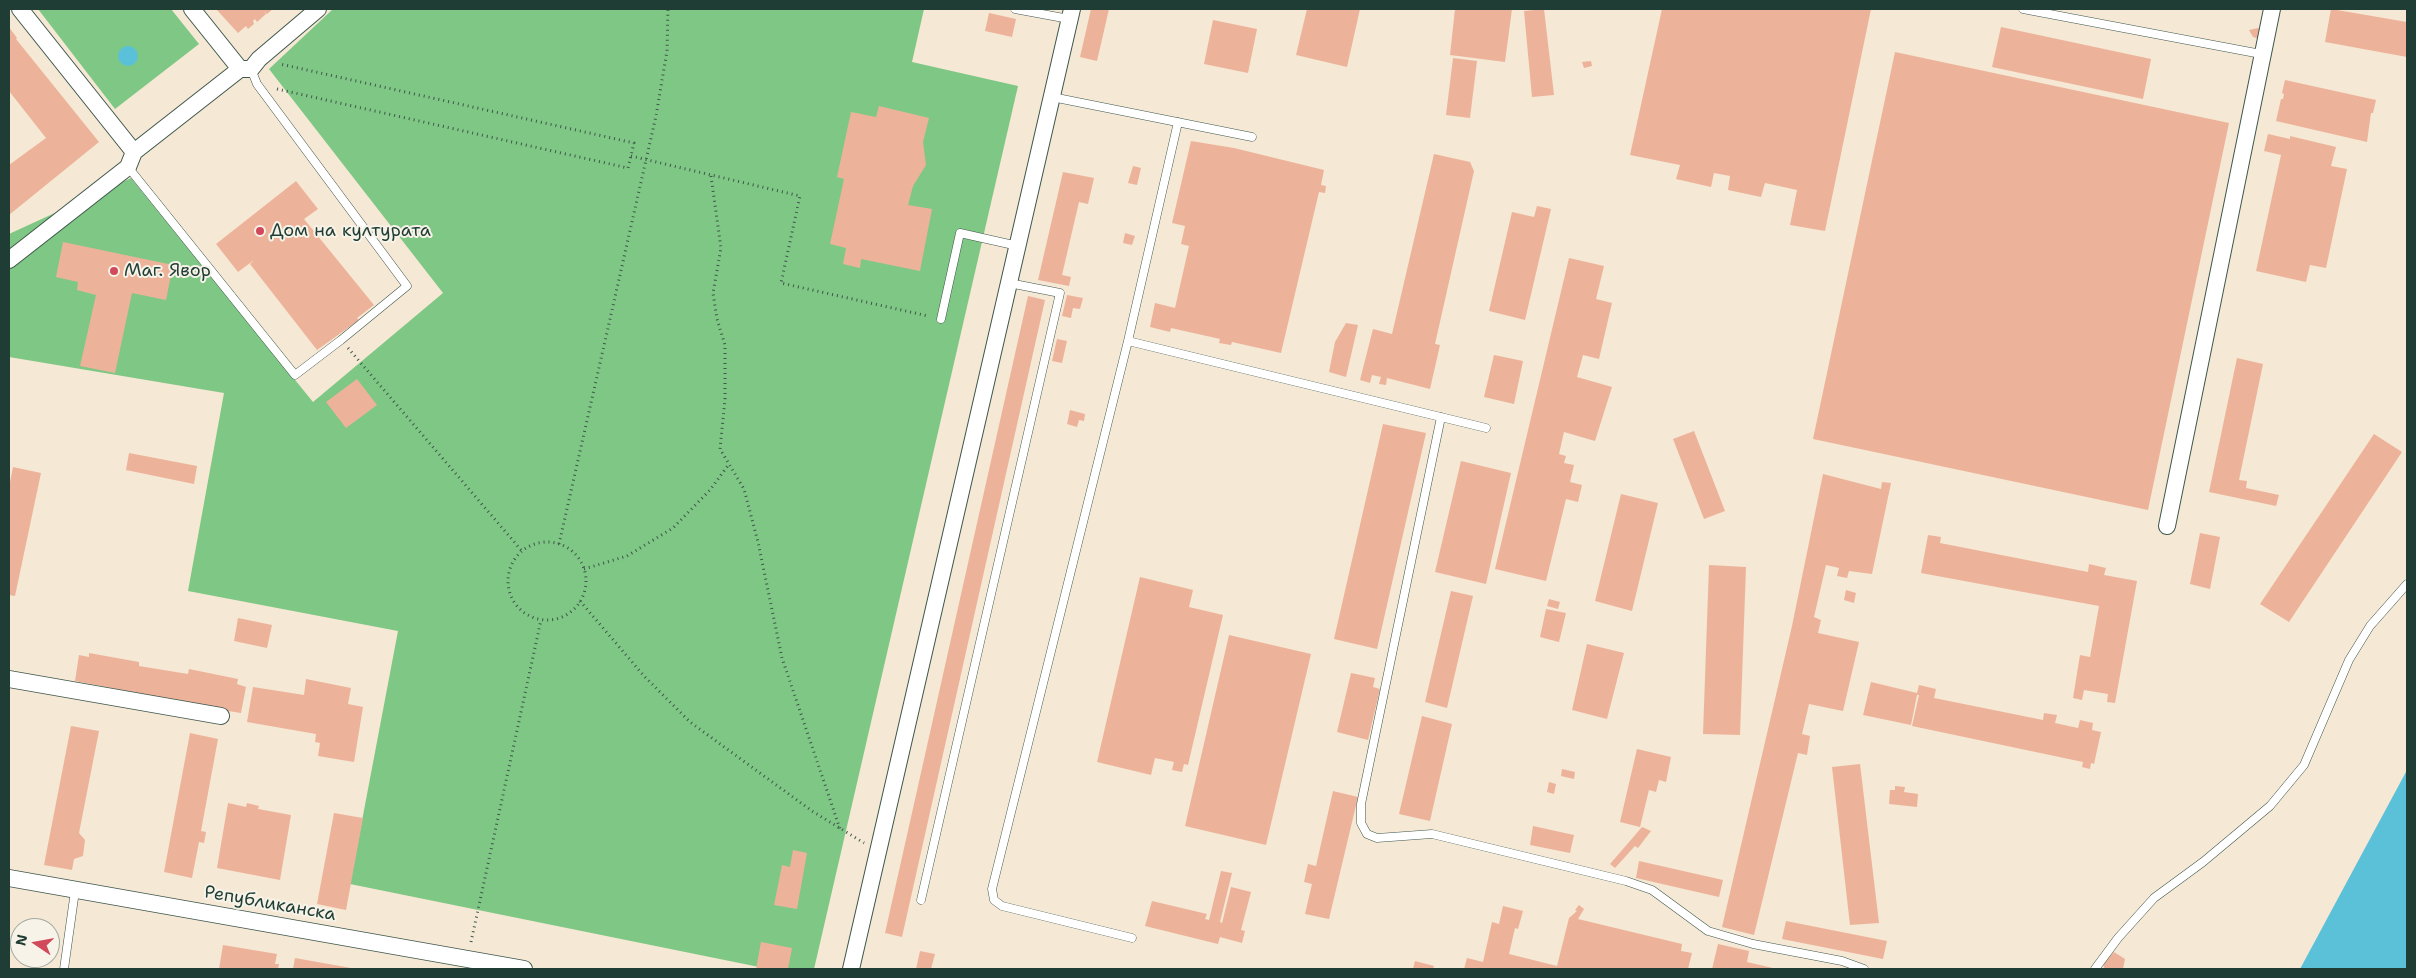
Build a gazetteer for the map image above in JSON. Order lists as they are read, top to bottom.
{
  "streets": {
    "street": ["Републиканска"]
  },
  "places": ["Дом на културата", "Маг. Явор"],
  "north": "left"
}
